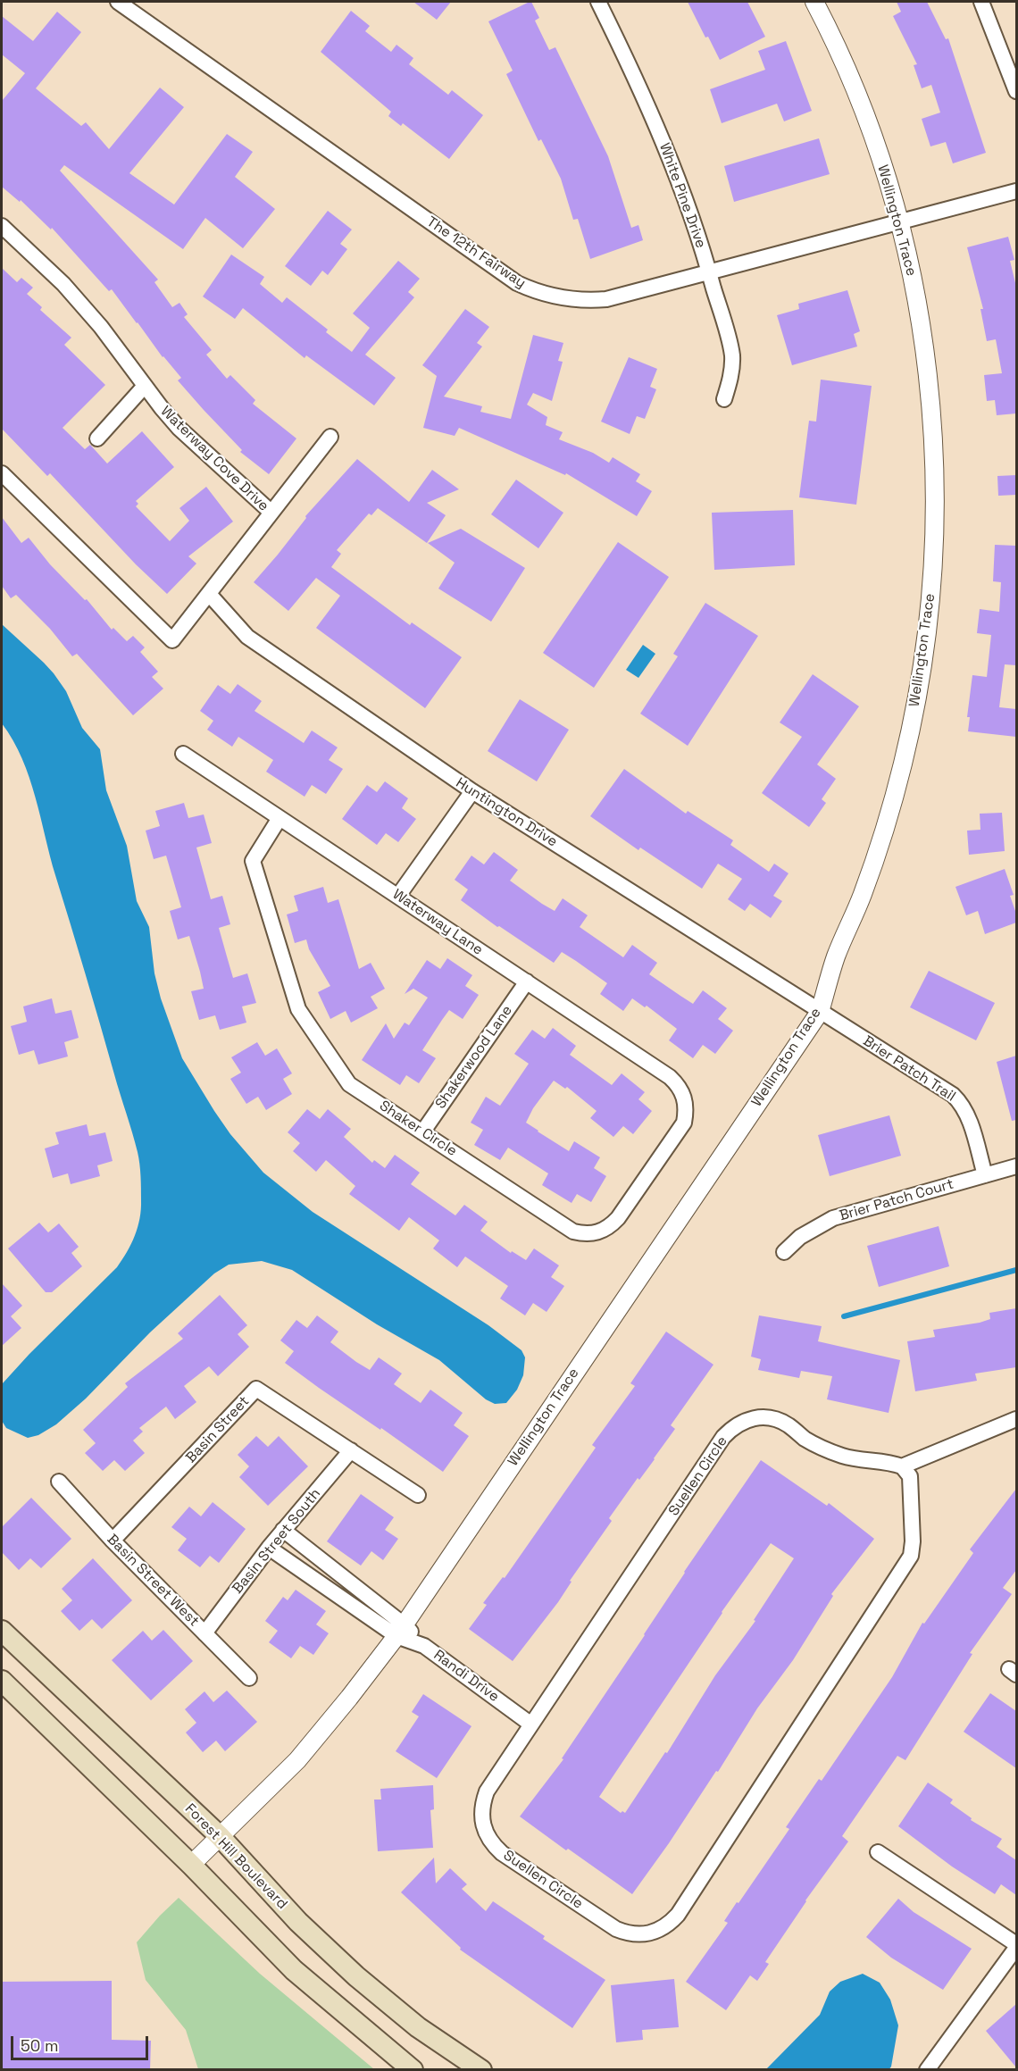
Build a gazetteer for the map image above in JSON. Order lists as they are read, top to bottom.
{
  "streets": {
    "main road": ["Forest Hill Boulevard"],
    "street": [
      "White Pine Drive",
      "Wellington Trace",
      "The 12th Fairway",
      "Waterway Cove Drive",
      "Huntington Drive",
      "Waterway Lane",
      "Shakerwood Lane",
      "Brier Patch Trail",
      "Shaker Circle",
      "Brier Patch Court",
      "Basin Street",
      "Suellen Circle",
      "Basin Street South",
      "Basin Street West",
      "Randi Drive"
    ]
  },
  "crossings": [
    ["White Pine Drive", "The 12th Fairway"],
    ["Wellington Trace", "The 12th Fairway"],
    ["Wellington Trace", "Huntington Drive"],
    ["Wellington Trace", "Brier Patch Trail"],
    ["Wellington Trace", "Randi Drive"],
    ["Wellington Trace", "Forest Hill Boulevard"],
    ["Waterway Cove Drive", "Huntington Drive"],
    ["Huntington Drive", "Brier Patch Trail"],
    ["Waterway Lane", "Shakerwood Lane"],
    ["Waterway Lane", "Shaker Circle"],
    ["Shakerwood Lane", "Shaker Circle"],
    ["Brier Patch Trail", "Brier Patch Court"],
    ["Basin Street", "Basin Street South"],
    ["Basin Street", "Basin Street West"],
    ["Suellen Circle", "Randi Drive"],
    ["Basin Street South", "Basin Street West"]
  ],
  "scale_bar": "50 m"
}
